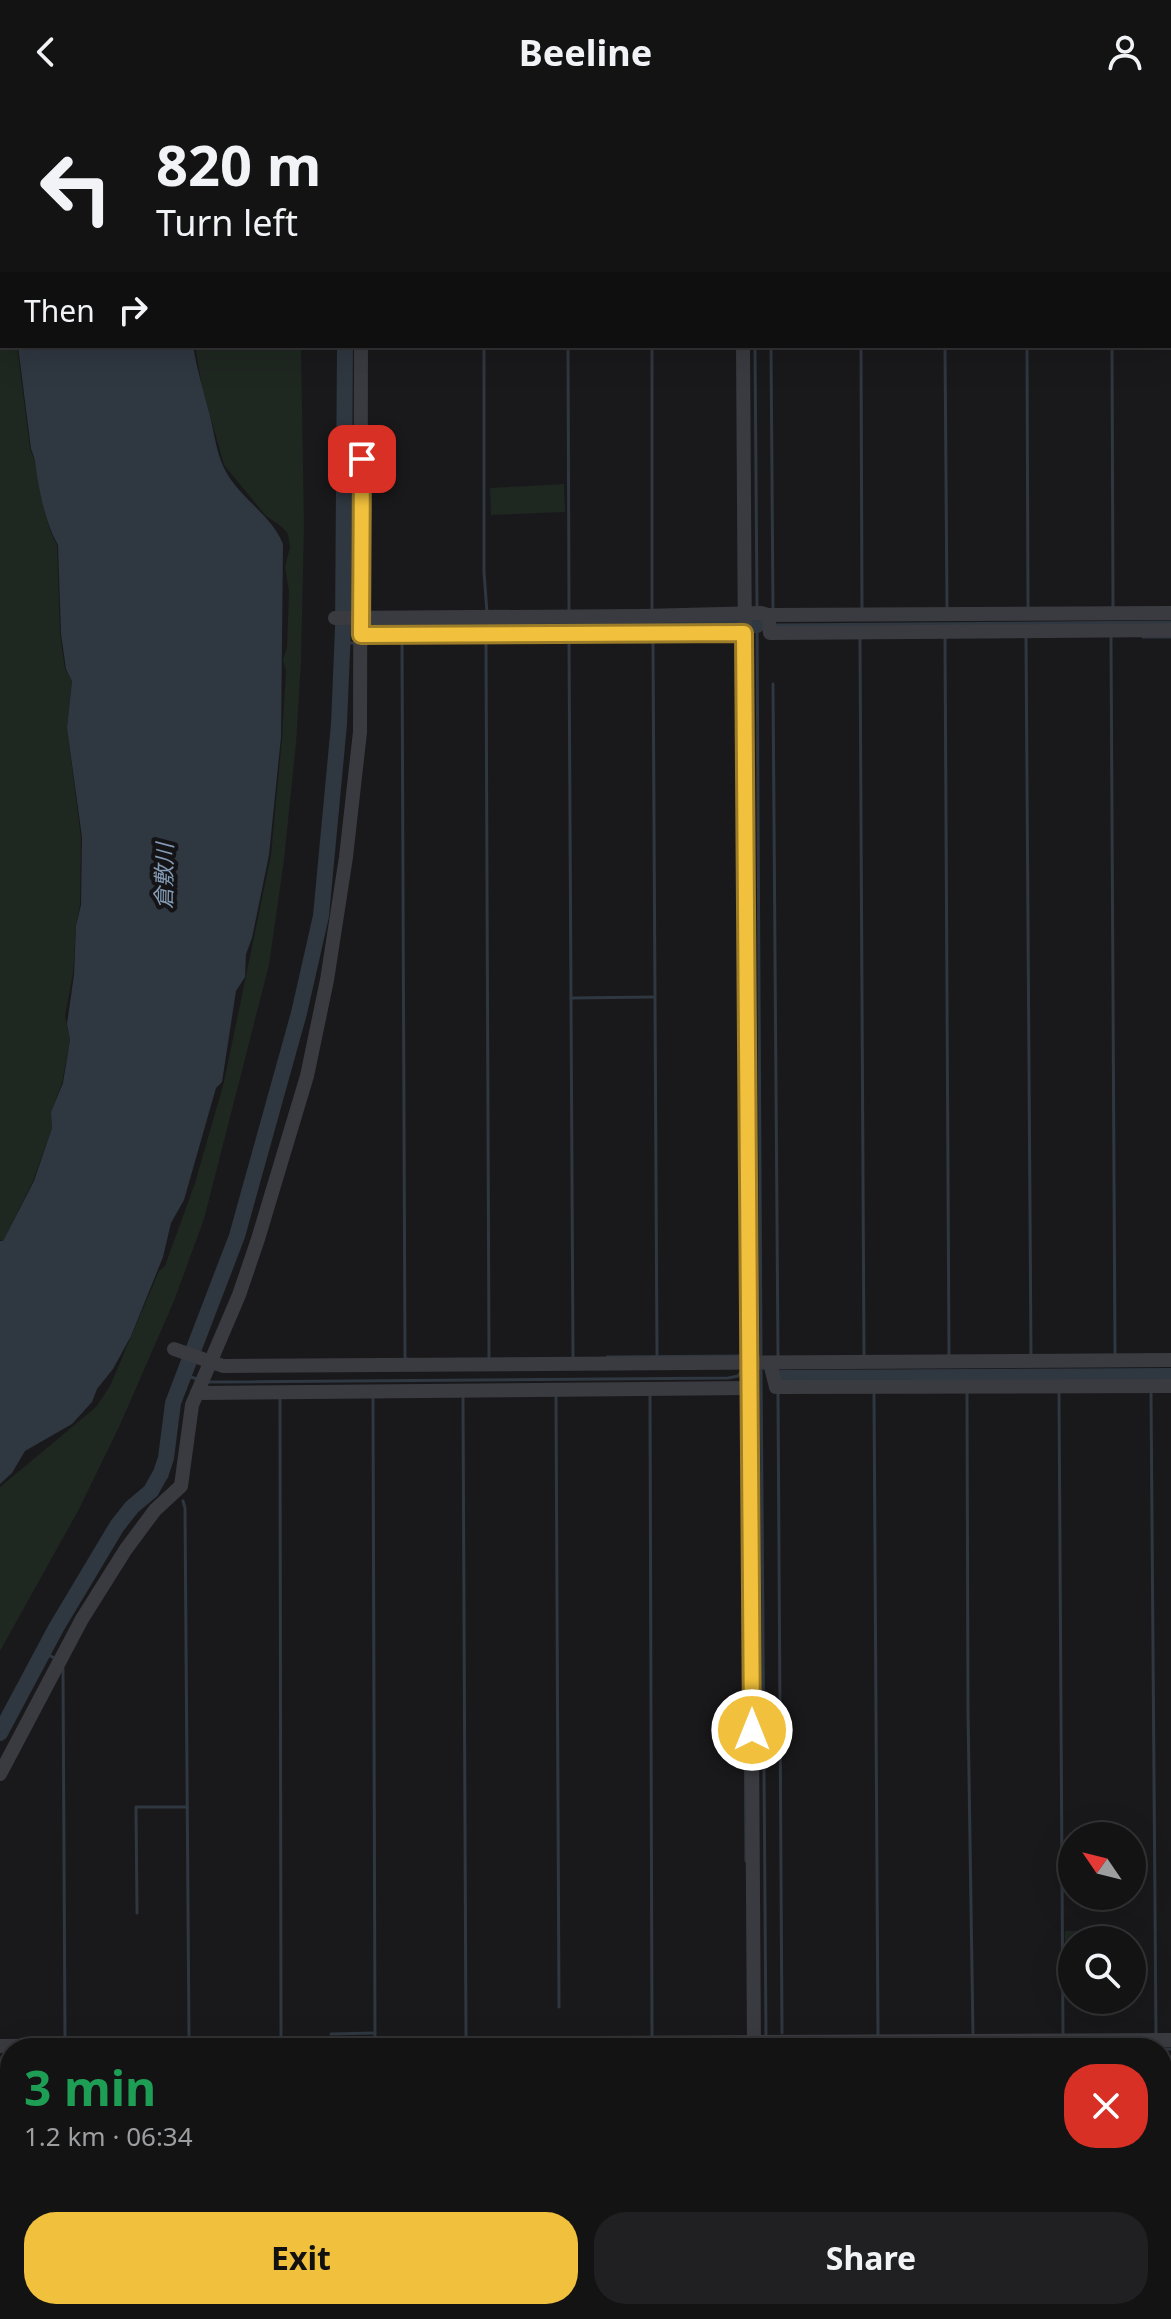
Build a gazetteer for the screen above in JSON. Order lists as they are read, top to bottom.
{
  "water": ["倉敷川"],
  "north": "top left",
  "page": {
    "header": "Beeline",
    "turn": ["820 m", "Turn left"],
    "then": "Then",
    "heading": ["3 min", "1.2 km · 06:34"],
    "buttons": ["Exit", "Share"]
  }
}
